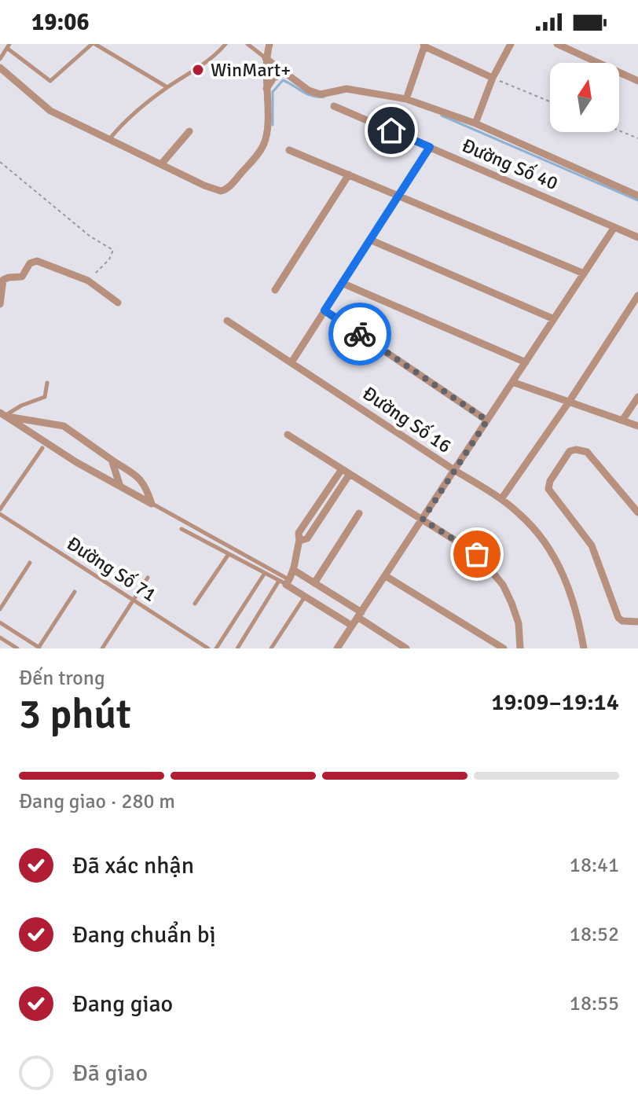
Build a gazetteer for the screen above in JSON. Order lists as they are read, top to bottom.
{
  "streets": {
    "street": ["Đường Số 40", "Đường Số 16"],
    "lane": ["Đường Số 71"]
  },
  "places": ["WinMart+"],
  "north": "top",
  "page": {
    "status": "19:06",
    "heading": ["3 phút", "Đến trong", "19:09–19:14"],
    "bar": "Đang giao · 280 m",
    "list": [
      ["Đã xác nhận", "18:41"],
      ["Đang chuẩn bị", "18:52"],
      ["Đang giao", "18:55"],
      "Đã giao"
    ]
  }
}
